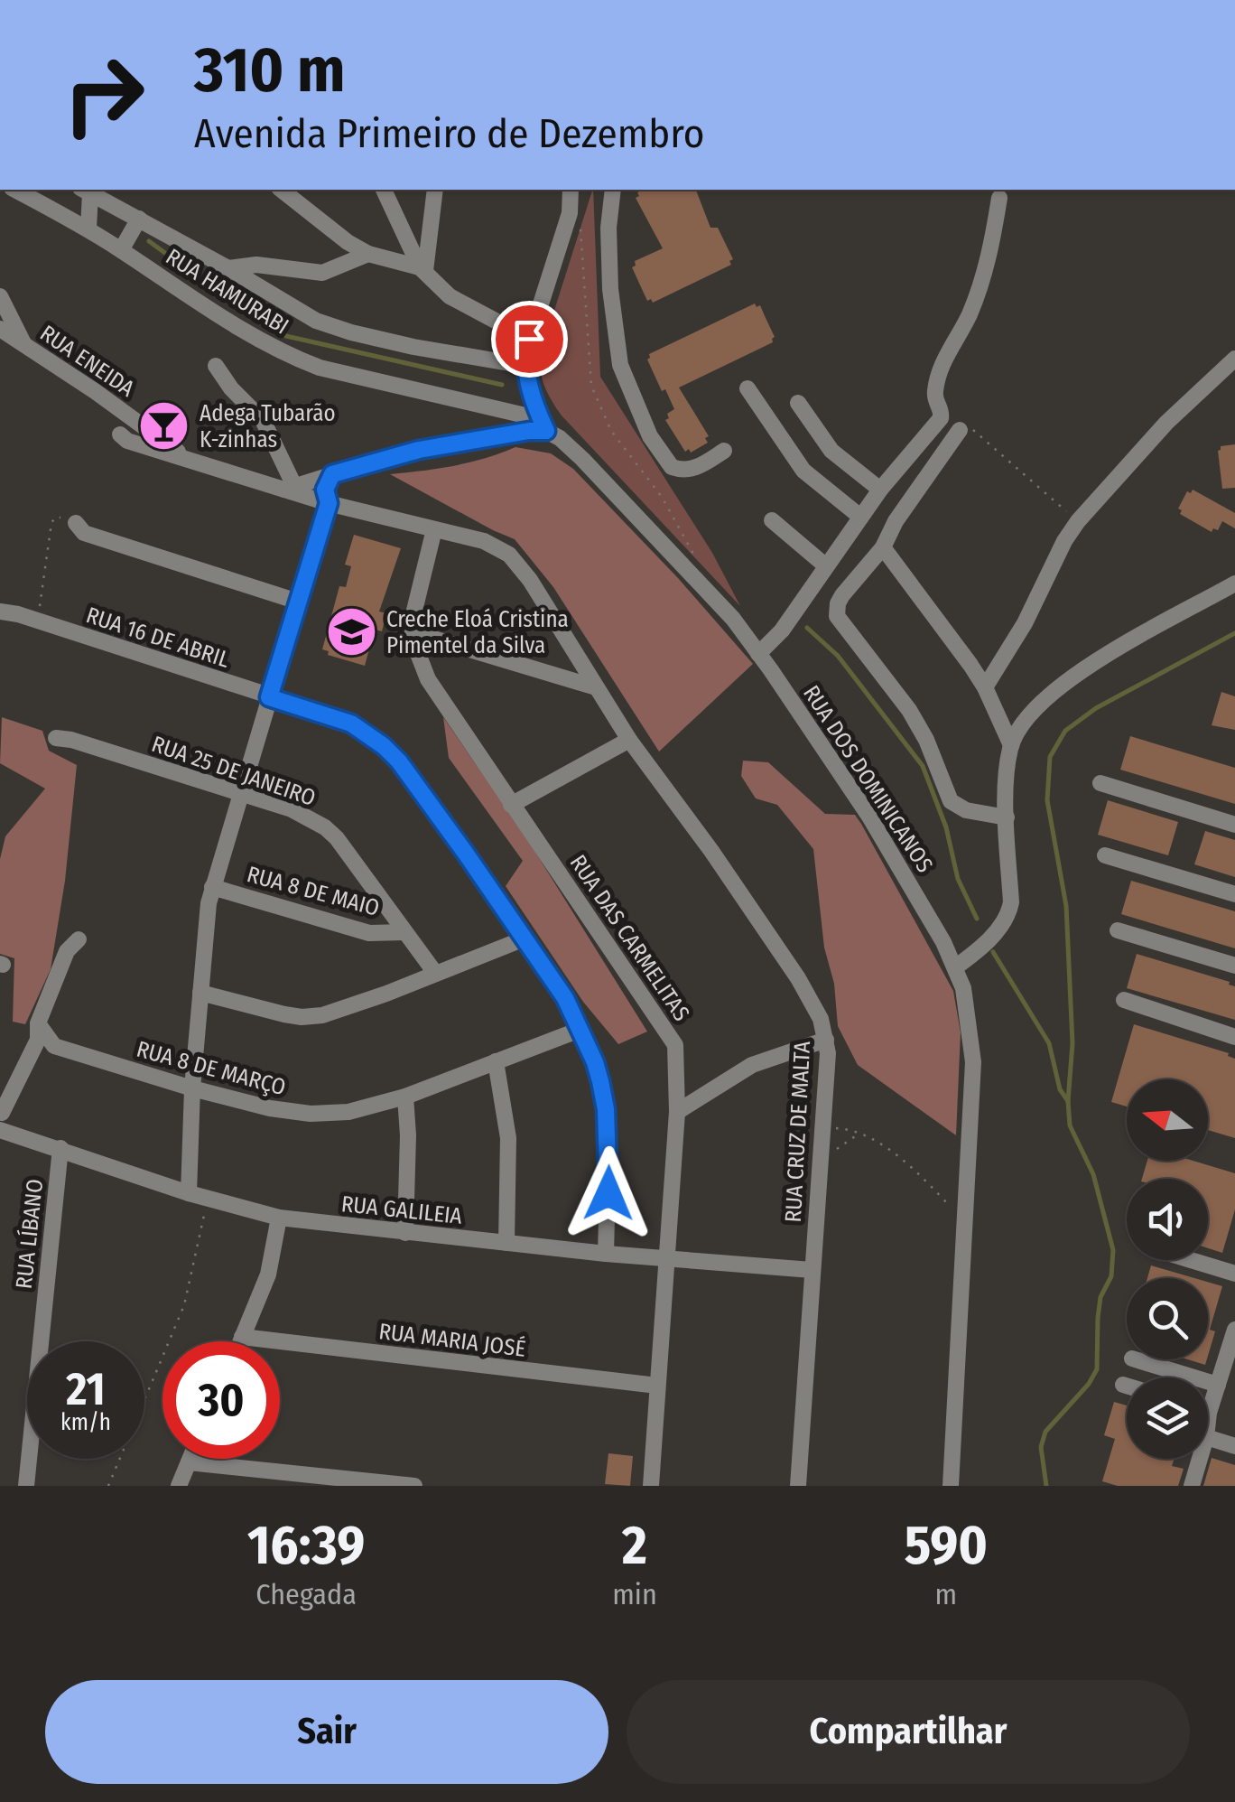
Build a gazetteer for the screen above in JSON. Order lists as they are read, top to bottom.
{
  "streets": {
    "street": [
      "RUA HAMURABI",
      "RUA ENEIDA",
      "RUA 16 DE ABRIL",
      "RUA 25 DE JANEIRO",
      "RUA DOS DOMINICANOS",
      "RUA 8 DE MAIO",
      "RUA DAS CARMELITAS",
      "RUA 8 DE MARÇO",
      "RUA CRUZ DE MALTA",
      "RUA GALILEIA",
      "RUA LÍBANO",
      "RUA MARIA JOSÉ"
    ]
  },
  "crossings": [
    ["RUA HAMURABI", "RUA DOS DOMINICANOS"],
    ["RUA ENEIDA", "RUA CRUZ DE MALTA"],
    ["RUA 16 DE ABRIL", "RUA 8 DE MARÇO"],
    ["RUA 16 DE ABRIL", "RUA GALILEIA"],
    ["RUA 25 DE JANEIRO", "RUA 8 DE MAIO"],
    ["RUA DAS CARMELITAS", "RUA GALILEIA"],
    ["RUA DAS CARMELITAS", "RUA MARIA JOSÉ"],
    ["RUA CRUZ DE MALTA", "RUA GALILEIA"],
    ["RUA GALILEIA", "RUA LÍBANO"]
  ],
  "places": {
    "bar": ["Adega Tubarão K-zinhas"],
    "school or university": ["Creche Eloá Cristina Pimentel da Silva"]
  },
  "north": "left",
  "page": {
    "turn": ["310 m", "Avenida Primeiro de Dezembro"],
    "speed": "21 km/h",
    "limit": "30",
    "eta": [
      "16:39",
      "Chegada",
      "2",
      "min",
      "590",
      "m"
    ],
    "buttons": ["Sair", "Compartilhar"]
  }
}
